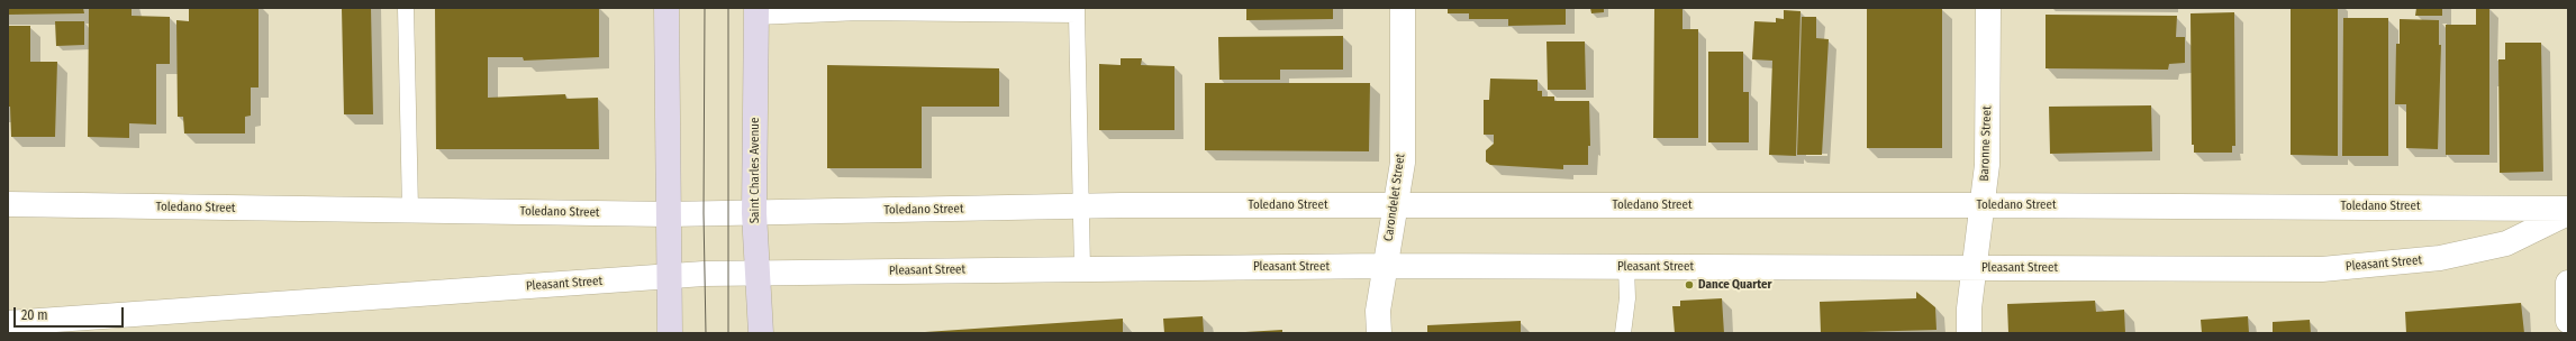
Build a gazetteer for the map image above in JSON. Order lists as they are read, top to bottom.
{
  "streets": {
    "main road": ["Saint Charles Avenue"],
    "street": [
      "Baronne Street",
      "Carondelet Street",
      "Toledano Street",
      "Pleasant Street"
    ]
  },
  "crossings": [
    ["Baronne Street", "Toledano Street"],
    ["Baronne Street", "Pleasant Street"],
    ["Saint Charles Avenue", "Toledano Street"],
    ["Saint Charles Avenue", "Pleasant Street"],
    ["Carondelet Street", "Toledano Street"],
    ["Carondelet Street", "Pleasant Street"]
  ],
  "places": ["Dance Quarter"],
  "scale_bar": "20 m"
}
